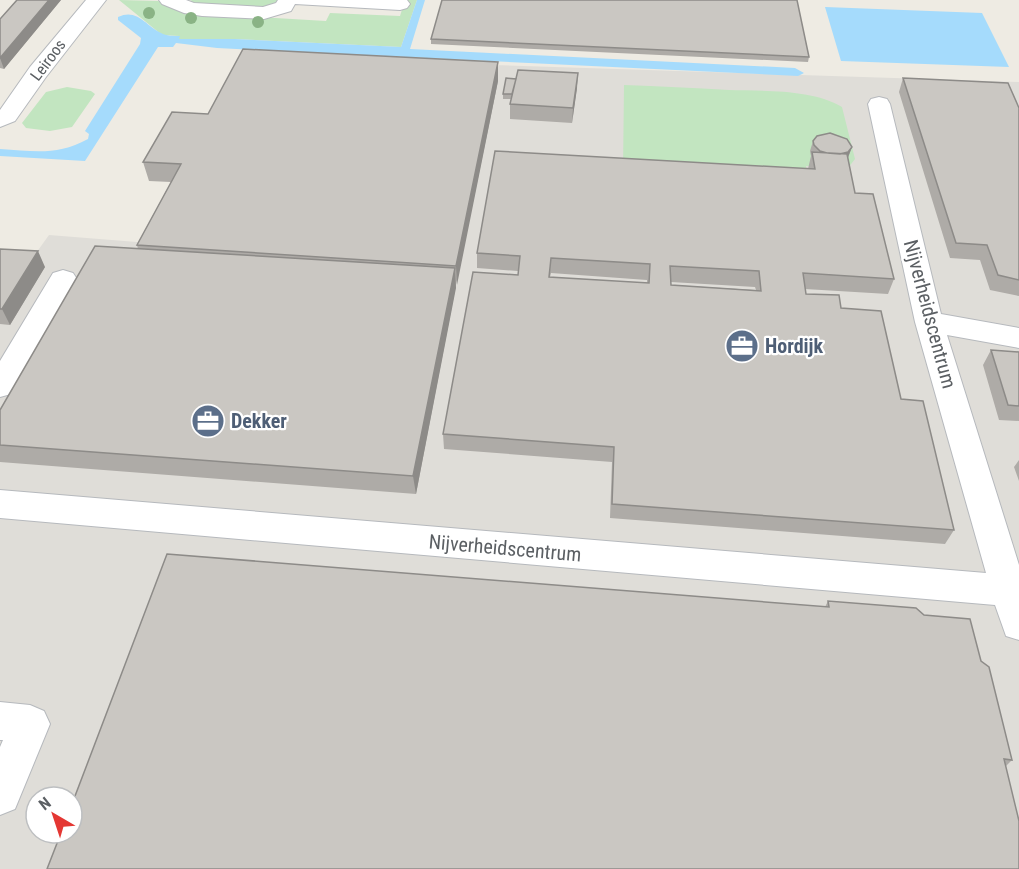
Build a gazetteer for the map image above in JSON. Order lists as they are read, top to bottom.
{
  "streets": {
    "street": ["Leiroos", "Nijverheidscentrum"]
  },
  "places": {
    "office": ["Hordijk", "Dekker"]
  },
  "north": "top left"
}
